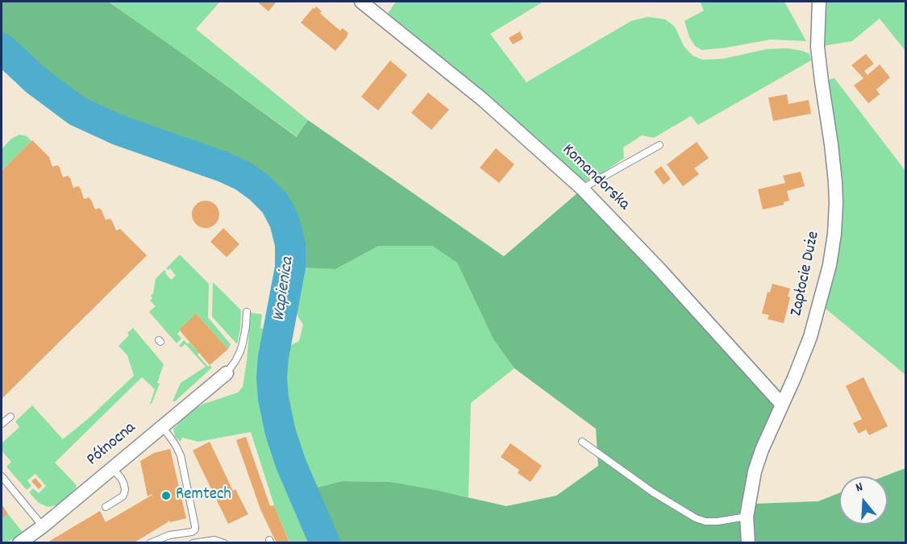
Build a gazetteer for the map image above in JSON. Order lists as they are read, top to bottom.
{
  "streets": {
    "street": ["Komandorska", "Zapłocie Duże", "Północna"]
  },
  "crossings": [
    ["Komandorska", "Zapłocie Duże"]
  ],
  "water": ["Wapienica"],
  "places": ["Remtech"],
  "north": "top"
}
